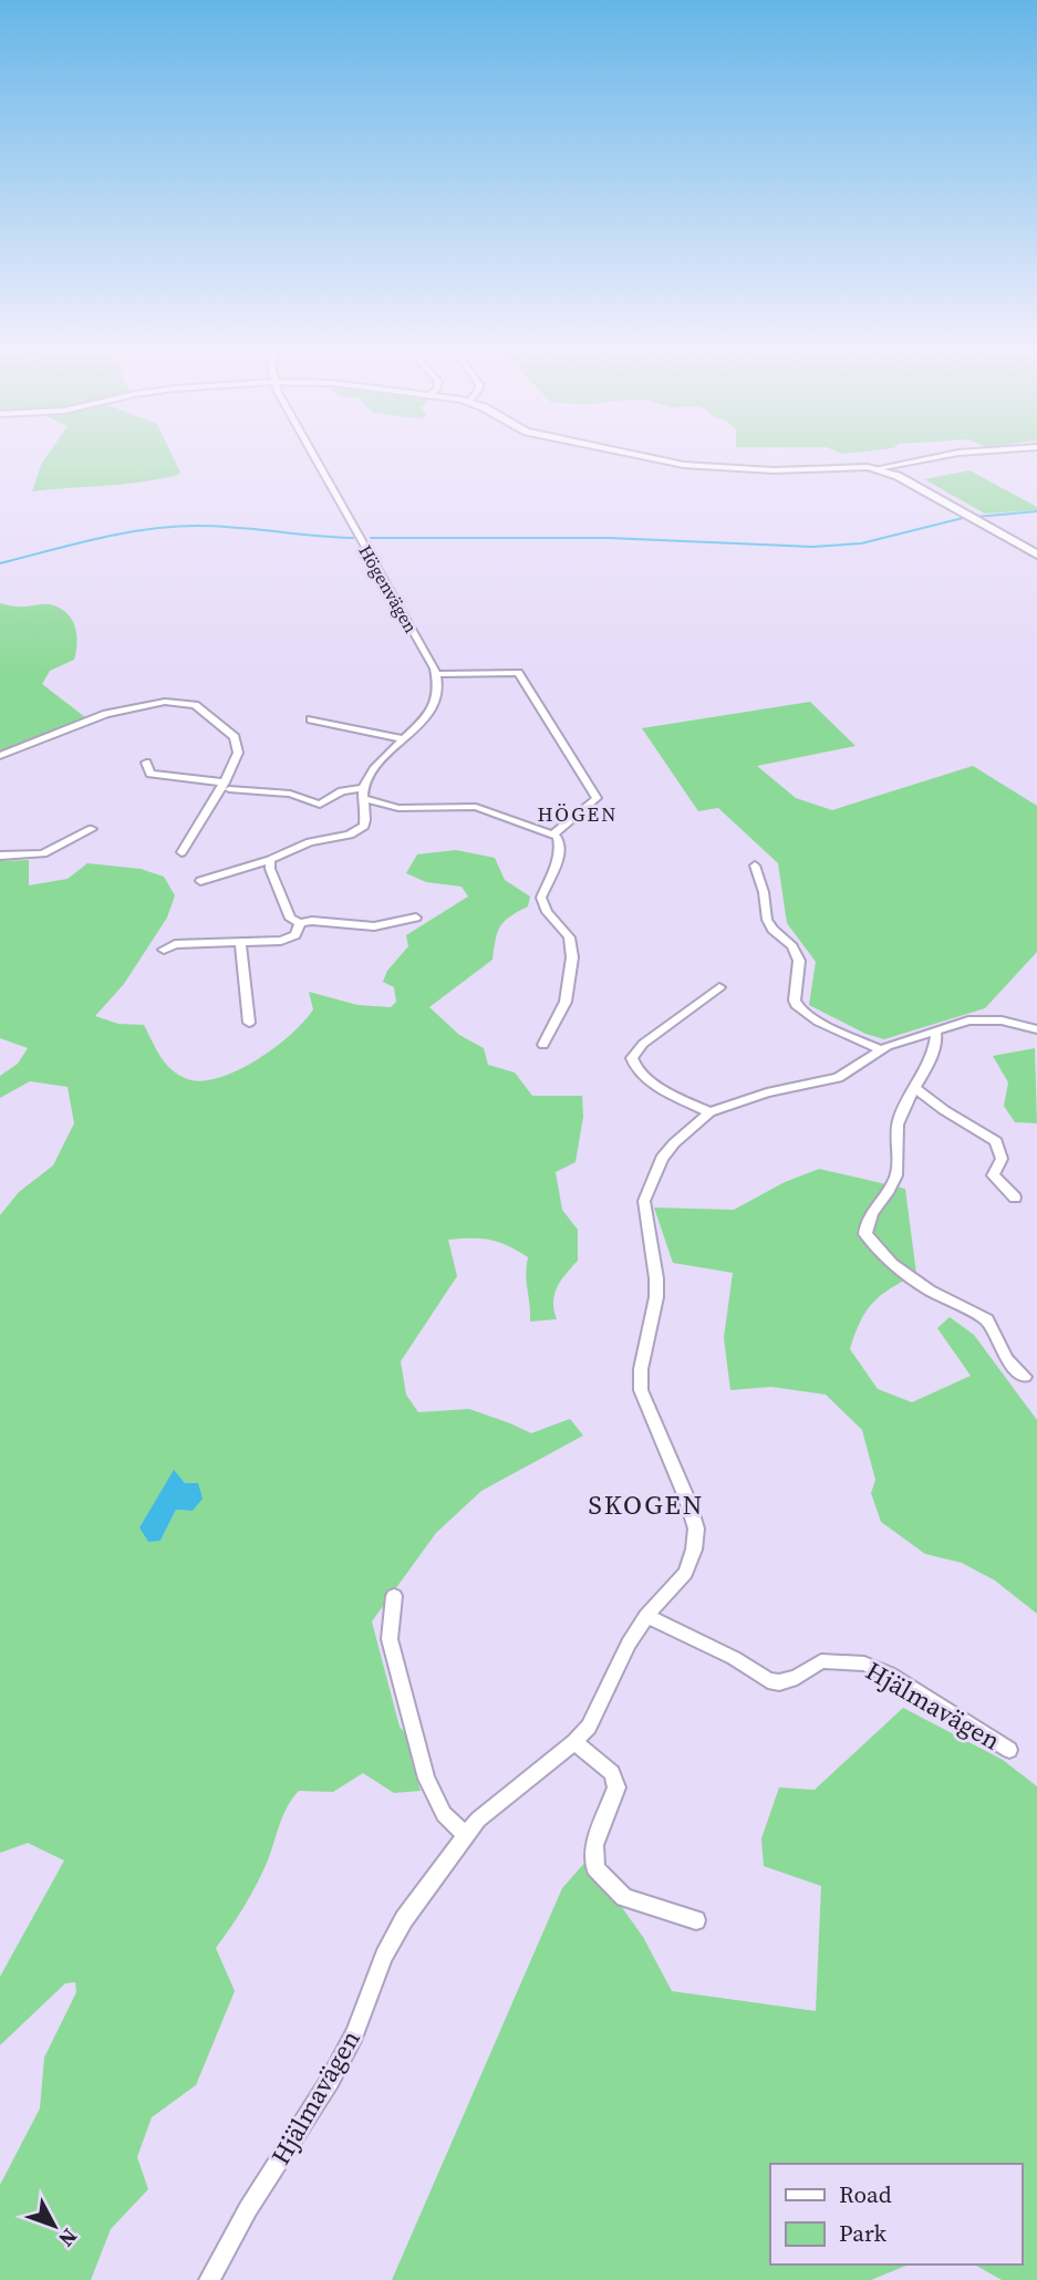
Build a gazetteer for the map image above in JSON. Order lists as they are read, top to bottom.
{
  "streets": {
    "street": ["Högenvägen", "Hjälmavägen"]
  },
  "districts": ["HÖGEN", "SKOGEN"],
  "legend": ["Road", "Park"],
  "north": "bottom right"
}
